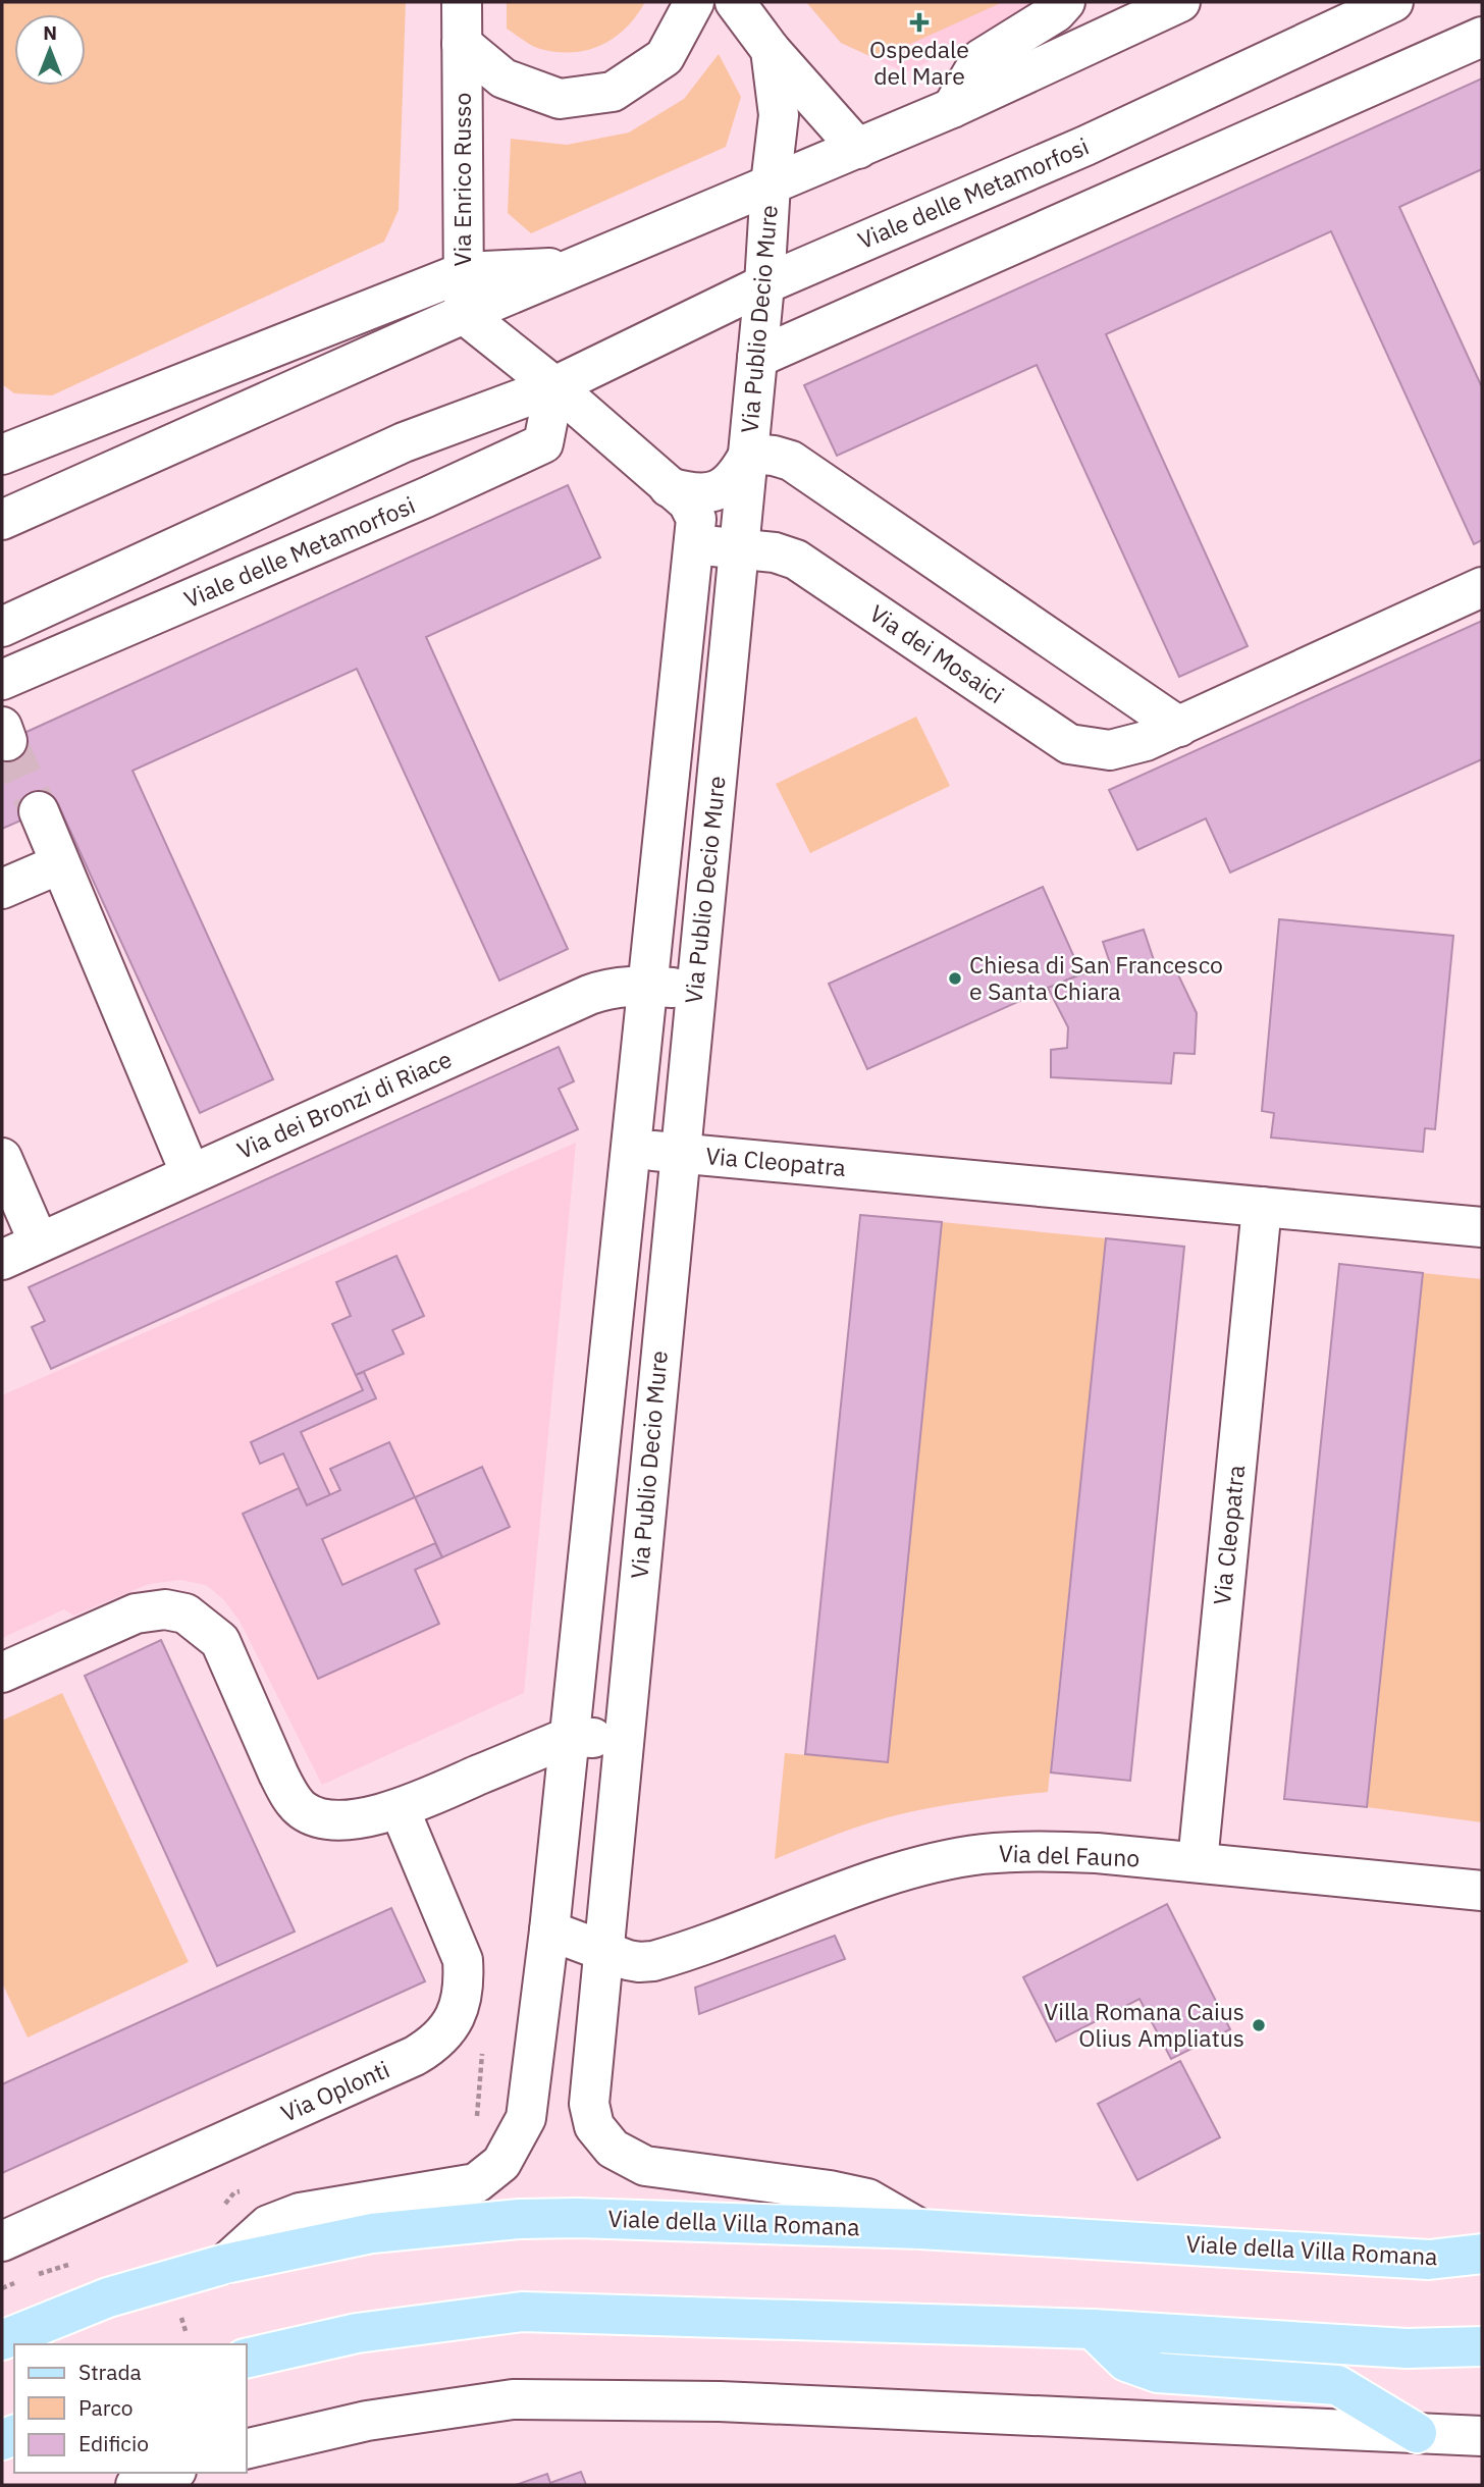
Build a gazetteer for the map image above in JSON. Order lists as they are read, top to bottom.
{
  "streets": {
    "main road": ["Viale della Villa Romana"],
    "street": [
      "Via Enrico Russo",
      "Viale delle Metamorfosi",
      "Via Publio Decio Mure",
      "Via dei Mosaici",
      "Via dei Bronzi di Riace",
      "Via Cleopatra",
      "Via del Fauno",
      "Via Oplonti"
    ]
  },
  "crossings": [
    ["Via Enrico Russo", "Via Publio Decio Mure"],
    ["Viale delle Metamorfosi", "Via Publio Decio Mure"],
    ["Via Publio Decio Mure", "Via dei Mosaici"],
    ["Via Publio Decio Mure", "Via dei Bronzi di Riace"],
    ["Via Publio Decio Mure", "Via Cleopatra"],
    ["Via Publio Decio Mure", "Via del Fauno"],
    ["Via Publio Decio Mure", "Viale della Villa Romana"],
    ["Via Cleopatra", "Via del Fauno"]
  ],
  "places": {
    "health": ["Ospedale del Mare"],
    "other": ["Chiesa di San Francesco e Santa Chiara", "Villa Romana Caius Olius Ampliatus"]
  },
  "legend": ["Strada", "Parco", "Edificio"],
  "north": "top"
}
